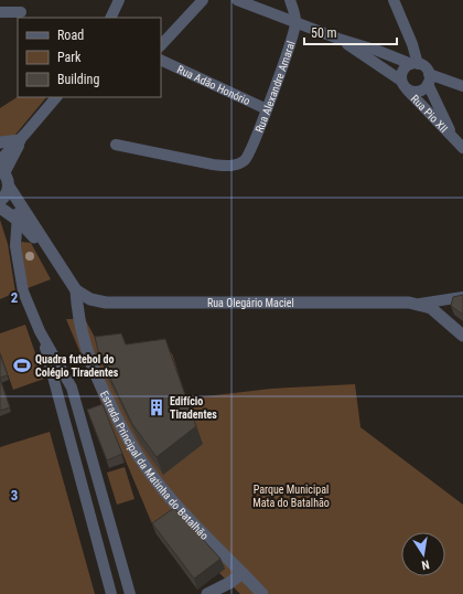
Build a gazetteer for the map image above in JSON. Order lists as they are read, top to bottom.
{
  "streets": {
    "street": [
      "Rua Adão Honório",
      "Rua Alexandre Amaral",
      "Rua Pio XII",
      "Rua Olegário Maciel",
      "Estrada Principal da Matinha do Batalhão"
    ]
  },
  "crossings": [
    ["Rua Adão Honório", "Rua Alexandre Amaral"],
    ["Rua Olegário Maciel", "Estrada Principal da Matinha do Batalhão"]
  ],
  "parks": ["Parque Municipal Mata do Batalhão"],
  "places": {
    "sports": ["Quadra futebol do Colégio Tiradentes"],
    "building": ["Edifício Tiradentes"]
  },
  "legend": ["Road", "Park", "Building"],
  "scale_bar": "50 m",
  "north": "bottom",
  "grid": {
    "rows": ["2", "3"]
  }
}
